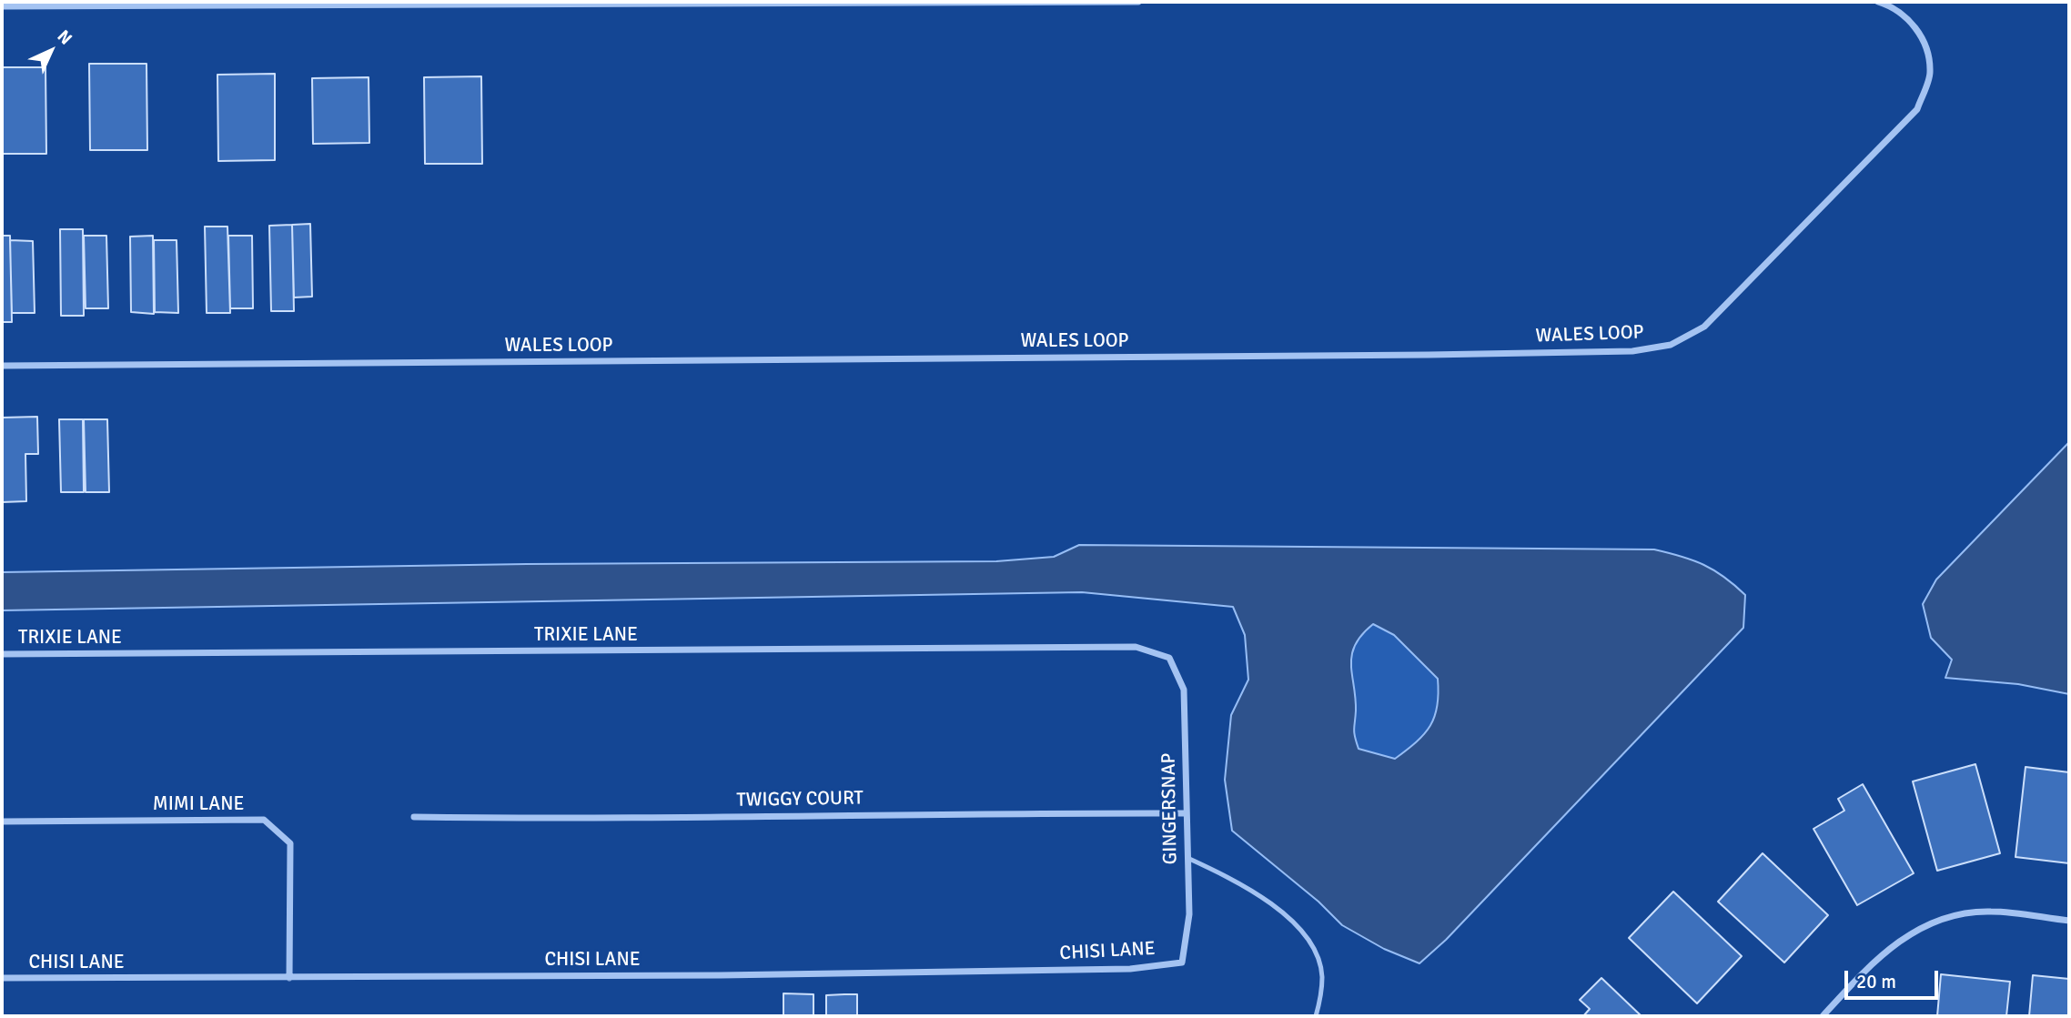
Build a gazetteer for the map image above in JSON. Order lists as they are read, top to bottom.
{
  "streets": {
    "street": [
      "WALES LOOP",
      "TRIXIE LANE",
      "TWIGGY COURT",
      "MIMI LANE",
      "GINGERSNAP",
      "CHISI LANE"
    ]
  },
  "crossings": [
    ["TRIXIE LANE", "GINGERSNAP"],
    ["TWIGGY COURT", "GINGERSNAP"],
    ["MIMI LANE", "CHISI LANE"],
    ["GINGERSNAP", "CHISI LANE"]
  ],
  "scale_bar": "20 m",
  "north": "top right"
}
